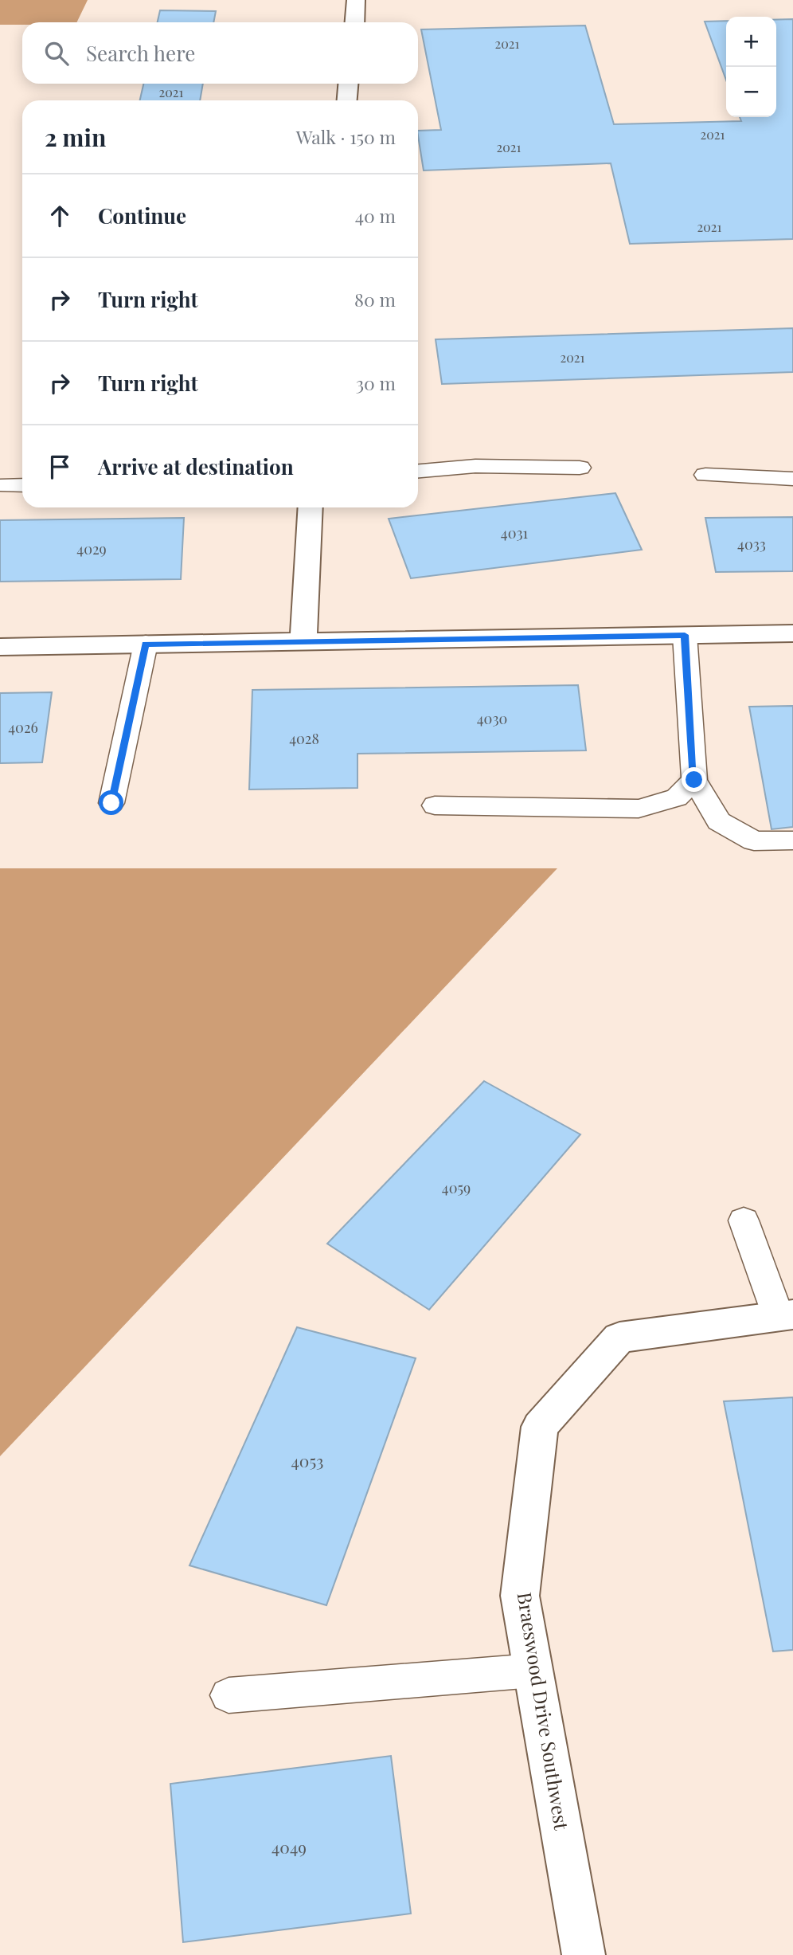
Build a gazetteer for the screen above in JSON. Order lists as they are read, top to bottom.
{
  "streets": {
    "street": ["Braeswood Drive Southwest"]
  },
  "house_numbers": [
    "2021",
    "2021",
    "2021",
    "2021",
    "2021",
    "2021",
    "4031",
    "4033",
    "4029",
    "4030",
    "4026",
    "4028",
    "4059",
    "4053",
    "4049"
  ],
  "page": {
    "map_buttons": ["+", "−"],
    "search": "Search here",
    "heading": ["2 min", "Walk · 150 m"],
    "list": [
      ["Continue", "40 m"],
      ["Turn right", "80 m"],
      ["Turn right", "30 m"],
      "Arrive at destination"
    ]
  }
}
